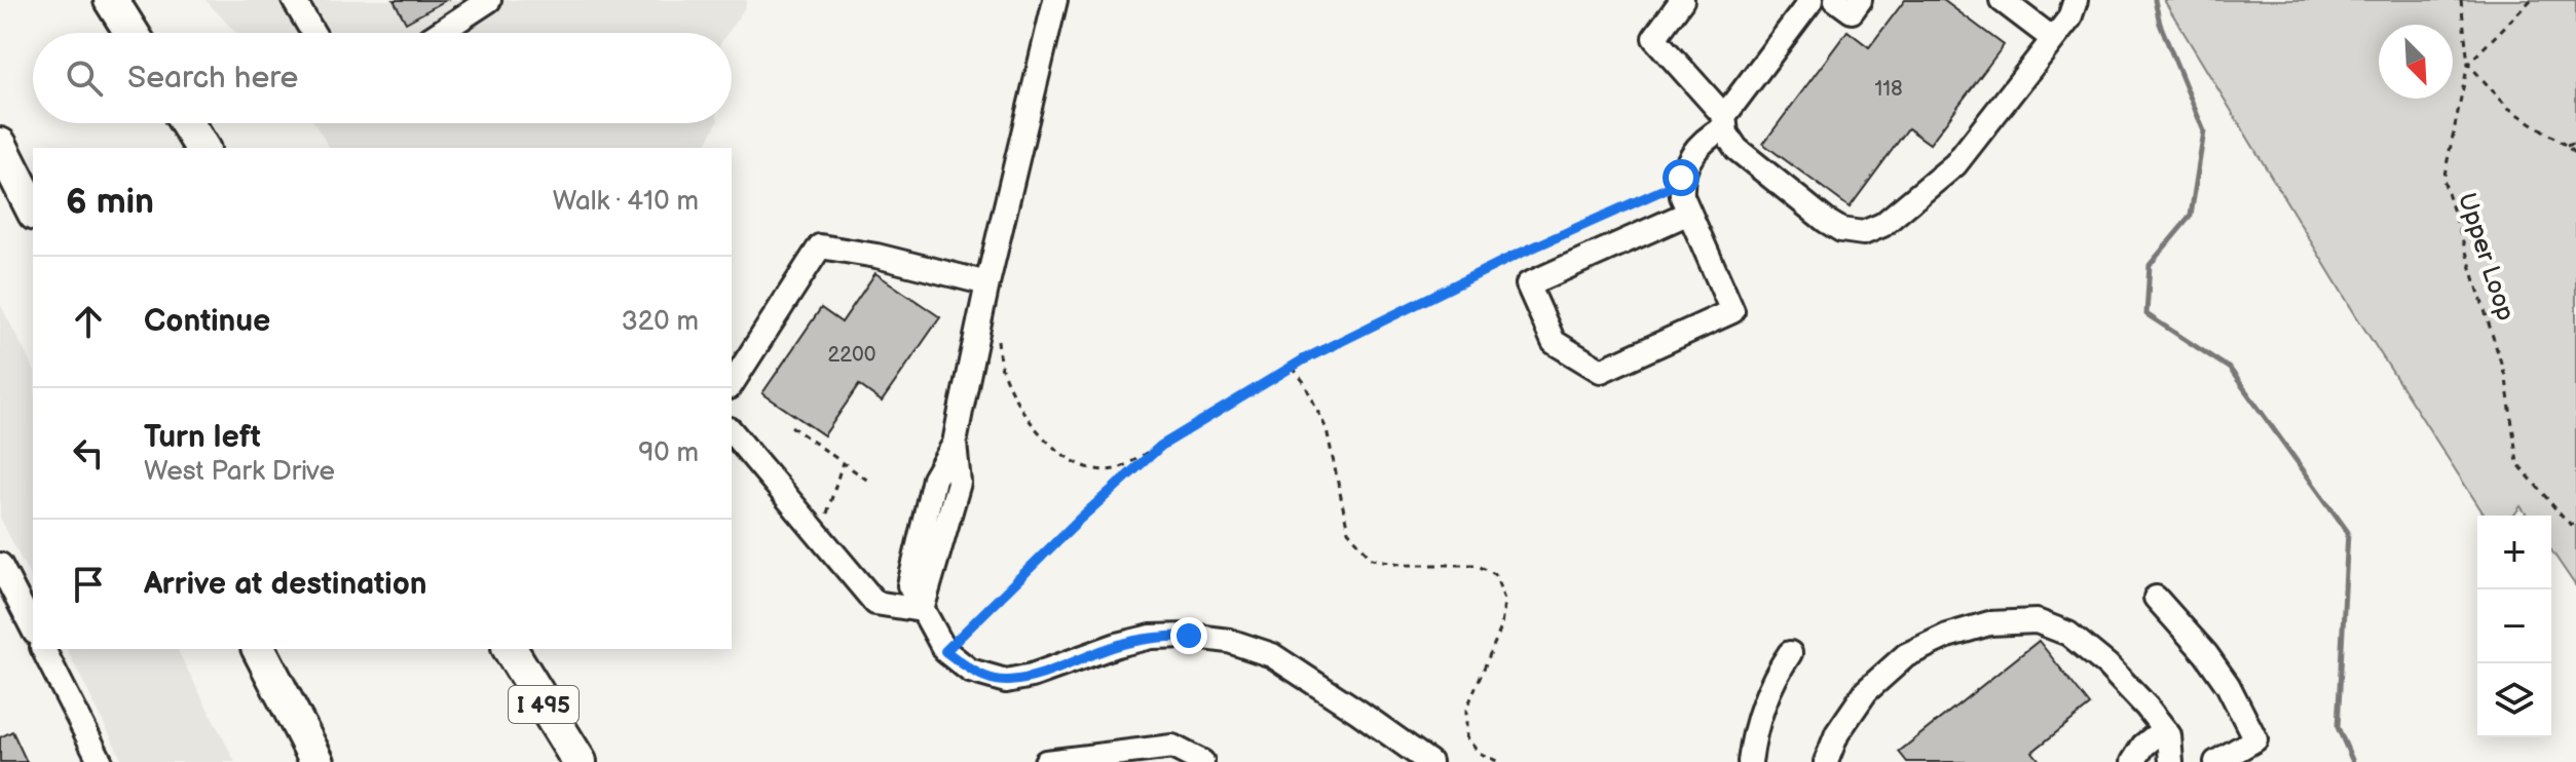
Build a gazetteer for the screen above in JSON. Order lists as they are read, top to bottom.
{
  "streets": {
    "highway": ["I 495"],
    "path": ["Upper Loop"]
  },
  "house_numbers": ["118", "2200"],
  "north": "bottom right",
  "page": {
    "search": "Search here",
    "heading": ["6 min", "Walk · 410 m"],
    "list": [
      ["Continue", "320 m"],
      ["Turn left", "West Park Drive", "90 m"],
      "Arrive at destination"
    ],
    "map_buttons": ["+", "−"]
  }
}
